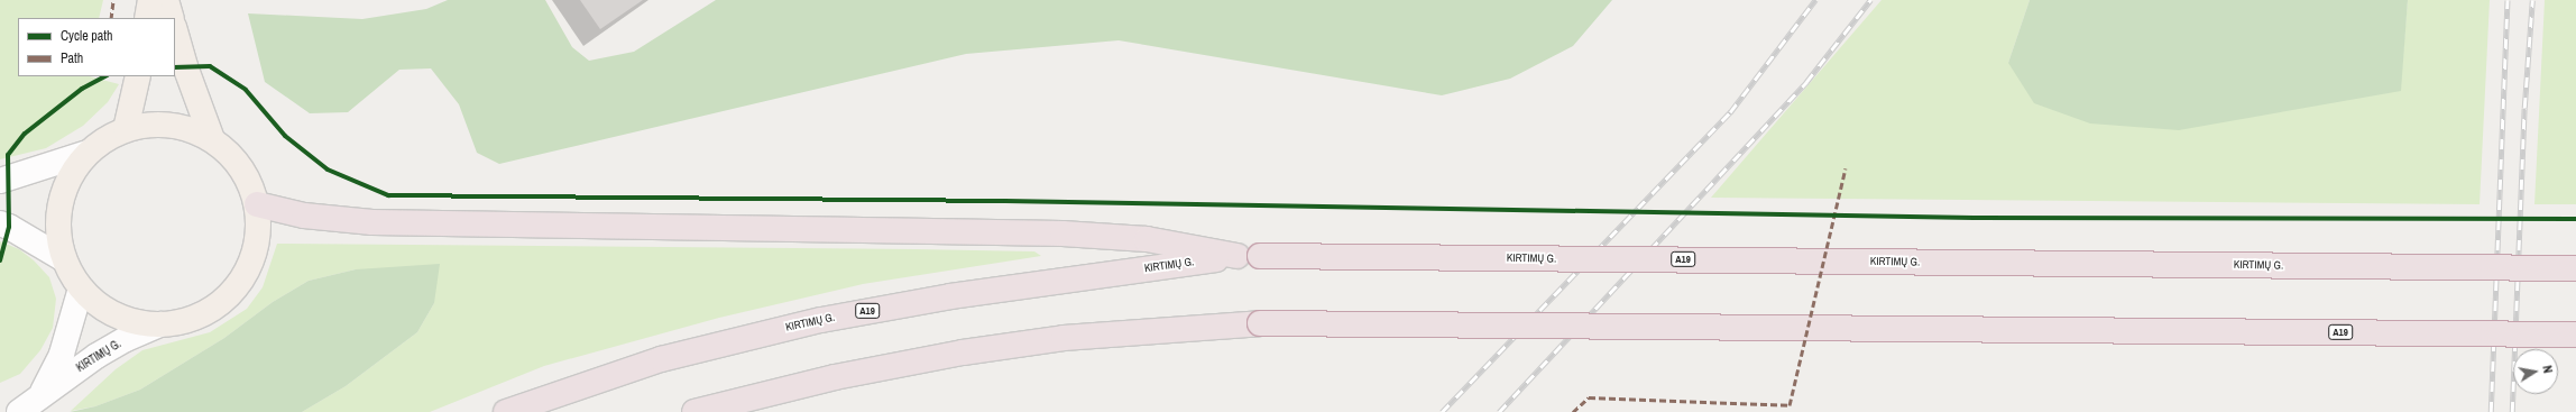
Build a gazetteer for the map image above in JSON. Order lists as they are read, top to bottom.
{
  "streets": {
    "highway": ["KIRTIMŲ G.", "A19"]
  },
  "legend": ["Cycle path", "Path"],
  "north": "right"
}
